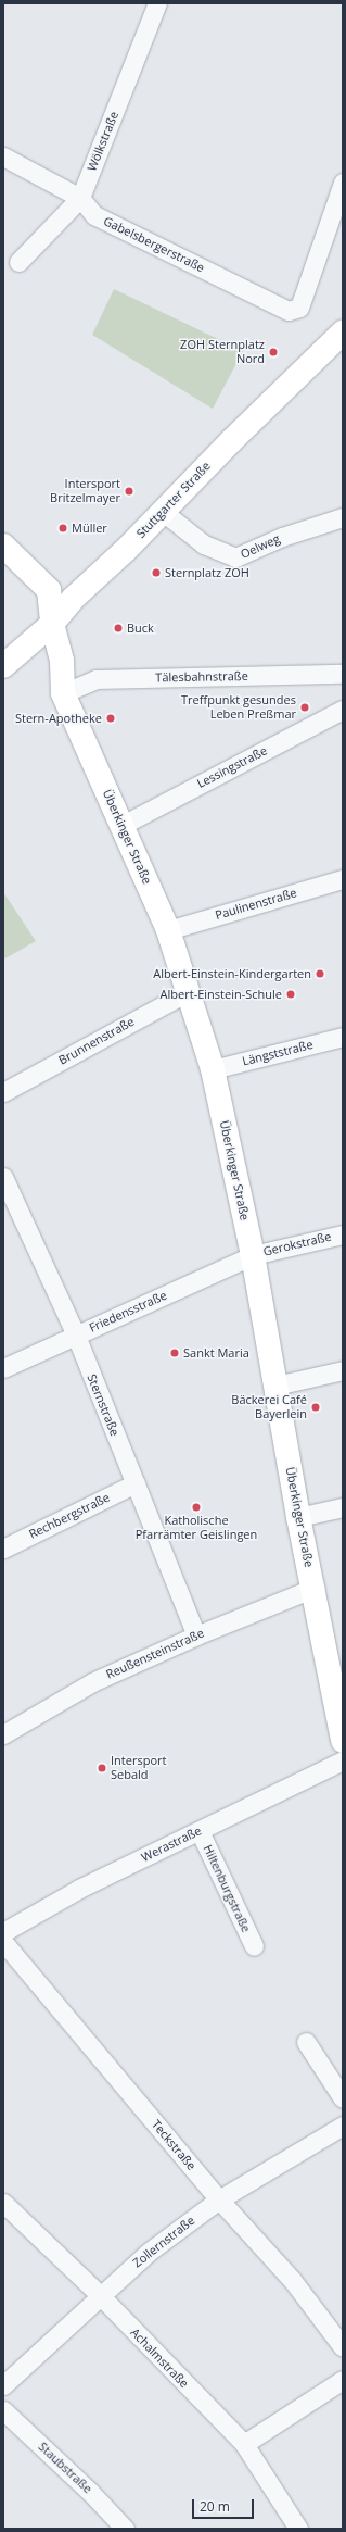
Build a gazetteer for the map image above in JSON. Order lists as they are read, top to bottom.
{
  "streets": {
    "main road": ["Stuttgarter Straße", "Überkinger Straße"],
    "street": [
      "Wölkstraße",
      "Gabelsbergerstraße",
      "Oelweg",
      "Tälesbahnstraße",
      "Lessingstraße",
      "Paulinenstraße",
      "Brunnenstraße",
      "Längststraße",
      "Gerokstraße",
      "Friedensstraße",
      "Sternstraße",
      "Rechbergstraße",
      "Reußensteinstraße",
      "Werastraße",
      "Hiltenburgstraße",
      "Teckstraße",
      "Zollernstraße",
      "Achalmstraße",
      "Staubstraße"
    ]
  },
  "crossings": [
    ["Wölkstraße", "Gabelsbergerstraße"],
    ["Stuttgarter Straße", "Oelweg"],
    ["Stuttgarter Straße", "Überkinger Straße"],
    ["Tälesbahnstraße", "Überkinger Straße"],
    ["Lessingstraße", "Überkinger Straße"],
    ["Überkinger Straße", "Paulinenstraße"],
    ["Überkinger Straße", "Brunnenstraße"],
    ["Überkinger Straße", "Längststraße"],
    ["Überkinger Straße", "Gerokstraße"],
    ["Überkinger Straße", "Friedensstraße"],
    ["Überkinger Straße", "Reußensteinstraße"],
    ["Gerokstraße", "Friedensstraße"],
    ["Friedensstraße", "Sternstraße"],
    ["Sternstraße", "Rechbergstraße"],
    ["Sternstraße", "Reußensteinstraße"],
    ["Werastraße", "Hiltenburgstraße"],
    ["Teckstraße", "Zollernstraße"],
    ["Zollernstraße", "Achalmstraße"]
  ],
  "places": [
    "ZOH Sternplatz Nord",
    "Intersport Britzelmayer",
    "Müller",
    "Sternplatz ZOH",
    "Buck",
    "Treffpunkt gesundes Leben Preßmar",
    "Stern-Apotheke",
    "Albert-Einstein-Kindergarten",
    "Albert-Einstein-Schule",
    "Sankt Maria",
    "Bäckerei Café Bayerlein",
    "Katholische Pfarrämter Geislingen",
    "Intersport Sebald"
  ],
  "scale_bar": "20 m"
}
